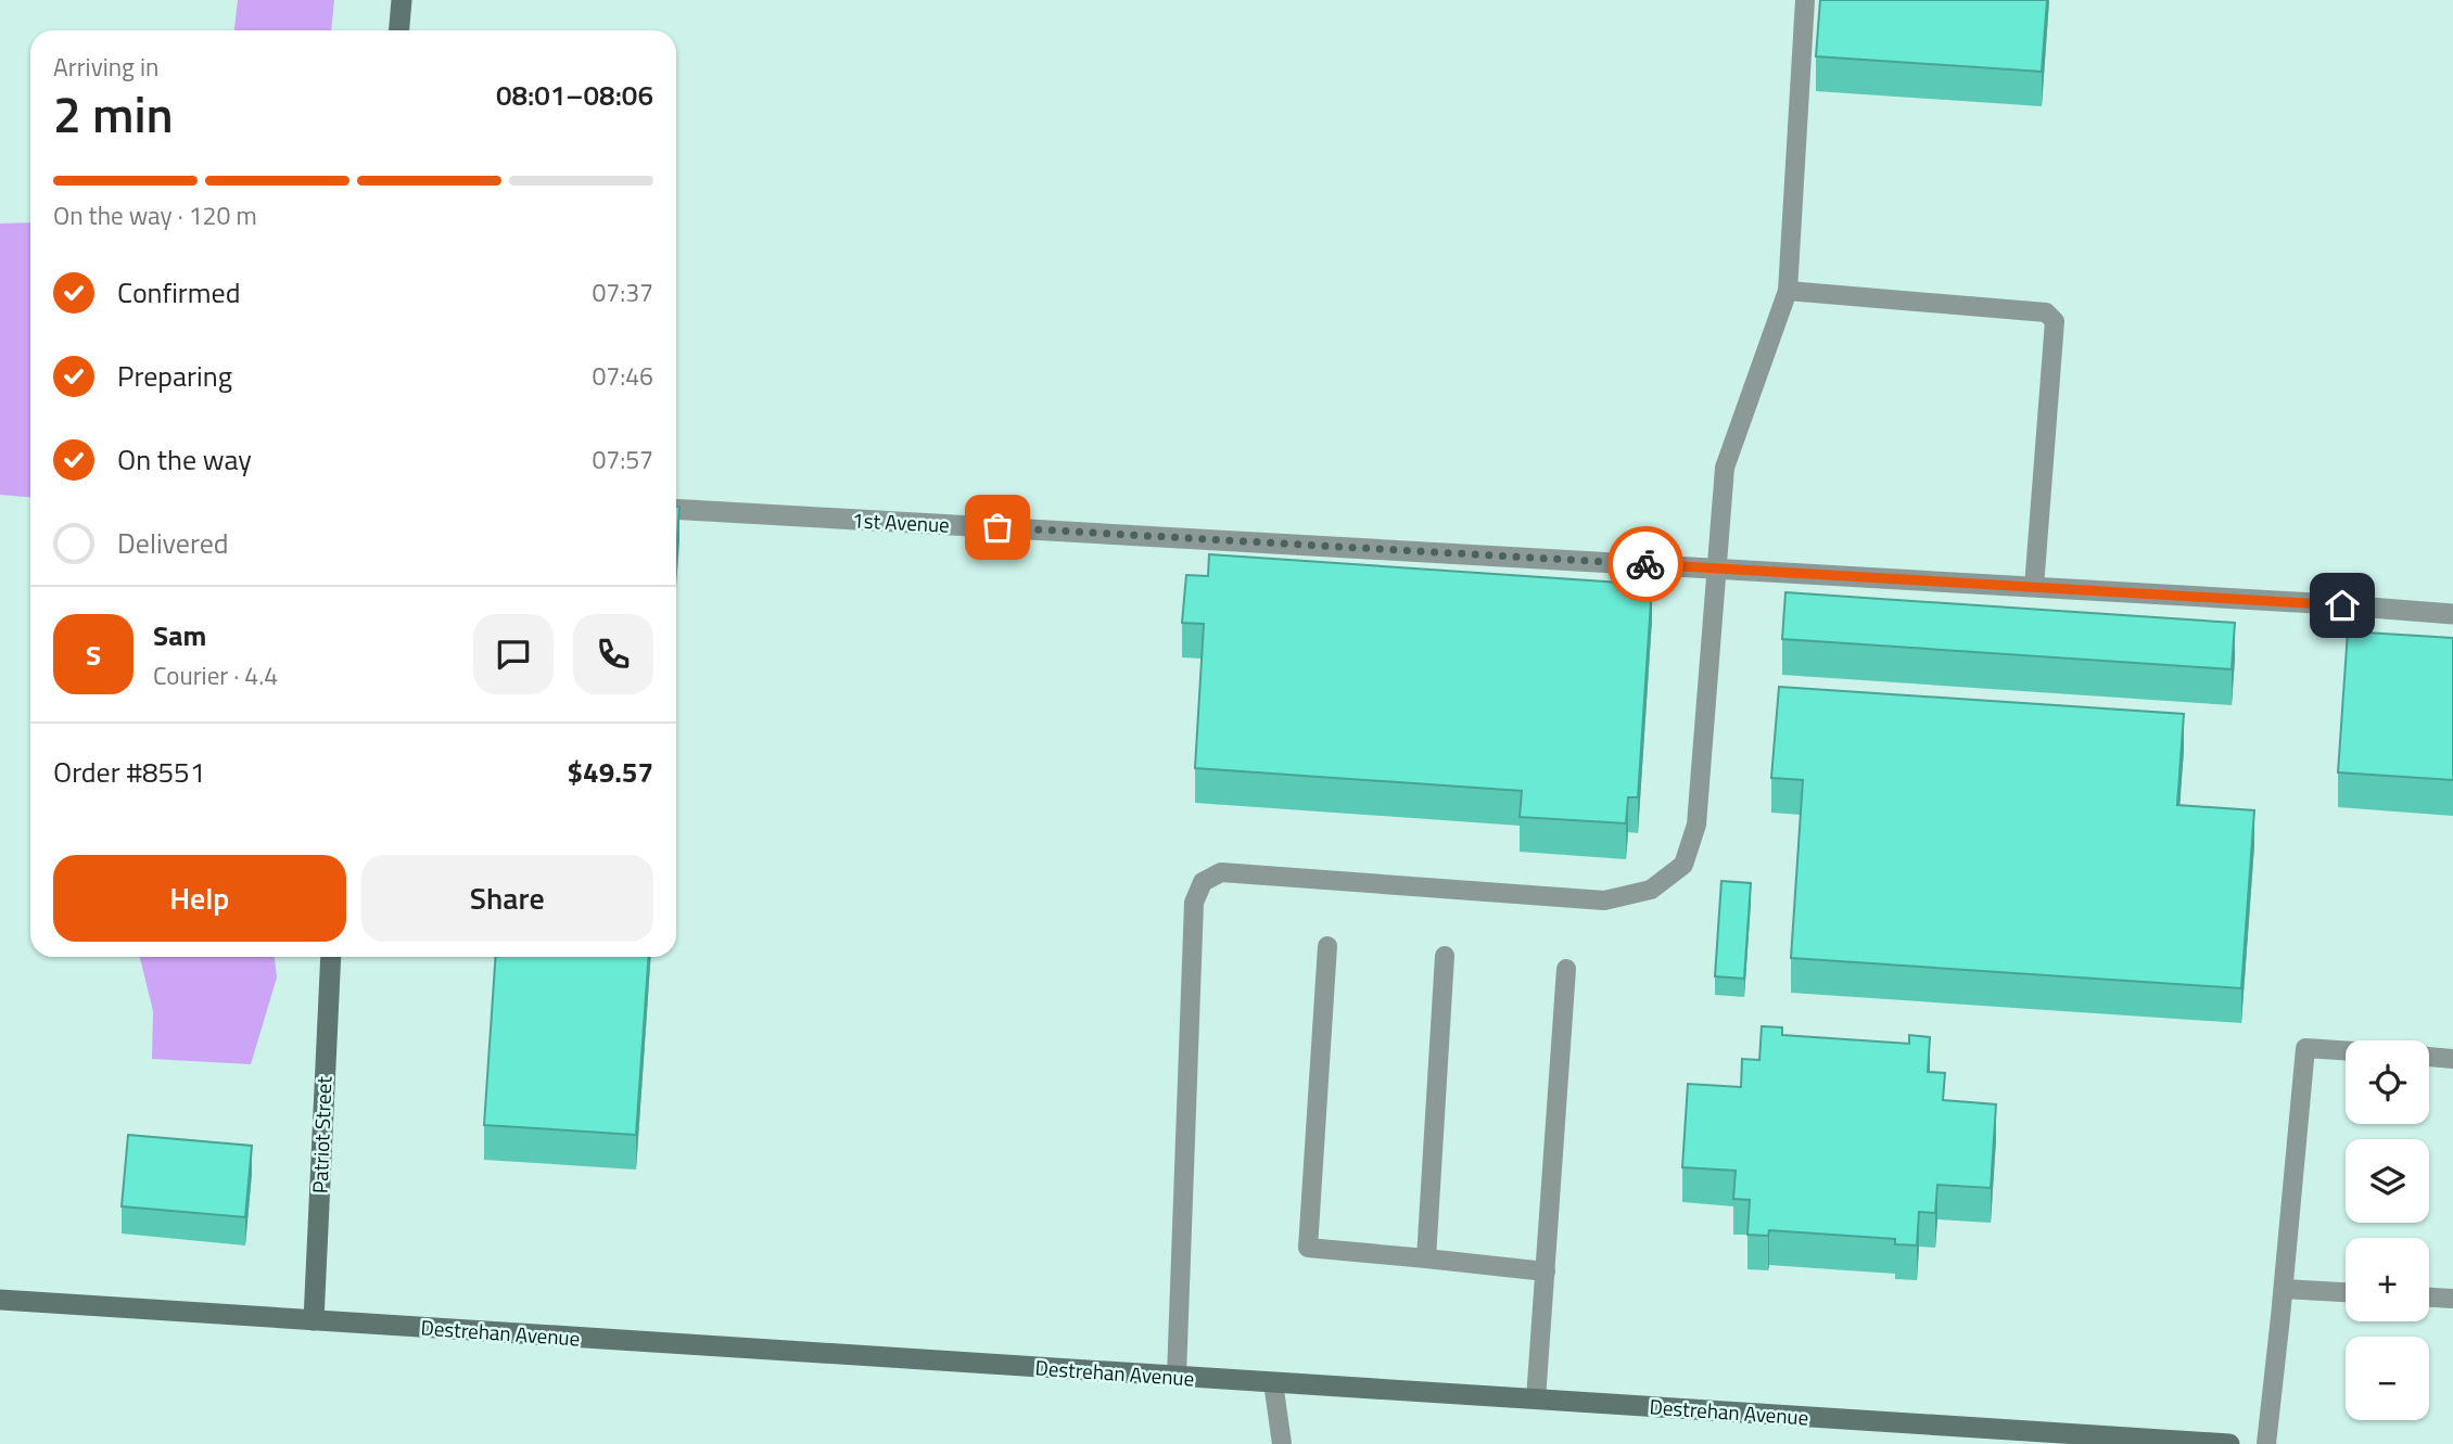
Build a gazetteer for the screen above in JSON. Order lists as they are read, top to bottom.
{
  "streets": {
    "main road": ["Patriot Street", "Destrehan Avenue"],
    "street": ["1st Avenue"]
  },
  "crossings": [
    ["Patriot Street", "Destrehan Avenue"]
  ],
  "page": {
    "heading": ["2 min", "Arriving in", "08:01–08:06"],
    "panel": [
      "Sam",
      "Courier · 4.4",
      "Order #8551",
      "$49.57"
    ],
    "bar": "On the way · 120 m",
    "list": [
      ["Confirmed", "07:37"],
      ["Preparing", "07:46"],
      ["On the way", "07:57"],
      "Delivered"
    ],
    "round": "S",
    "buttons": ["Help", "Share"],
    "map_buttons": ["+", "−"]
  }
}
